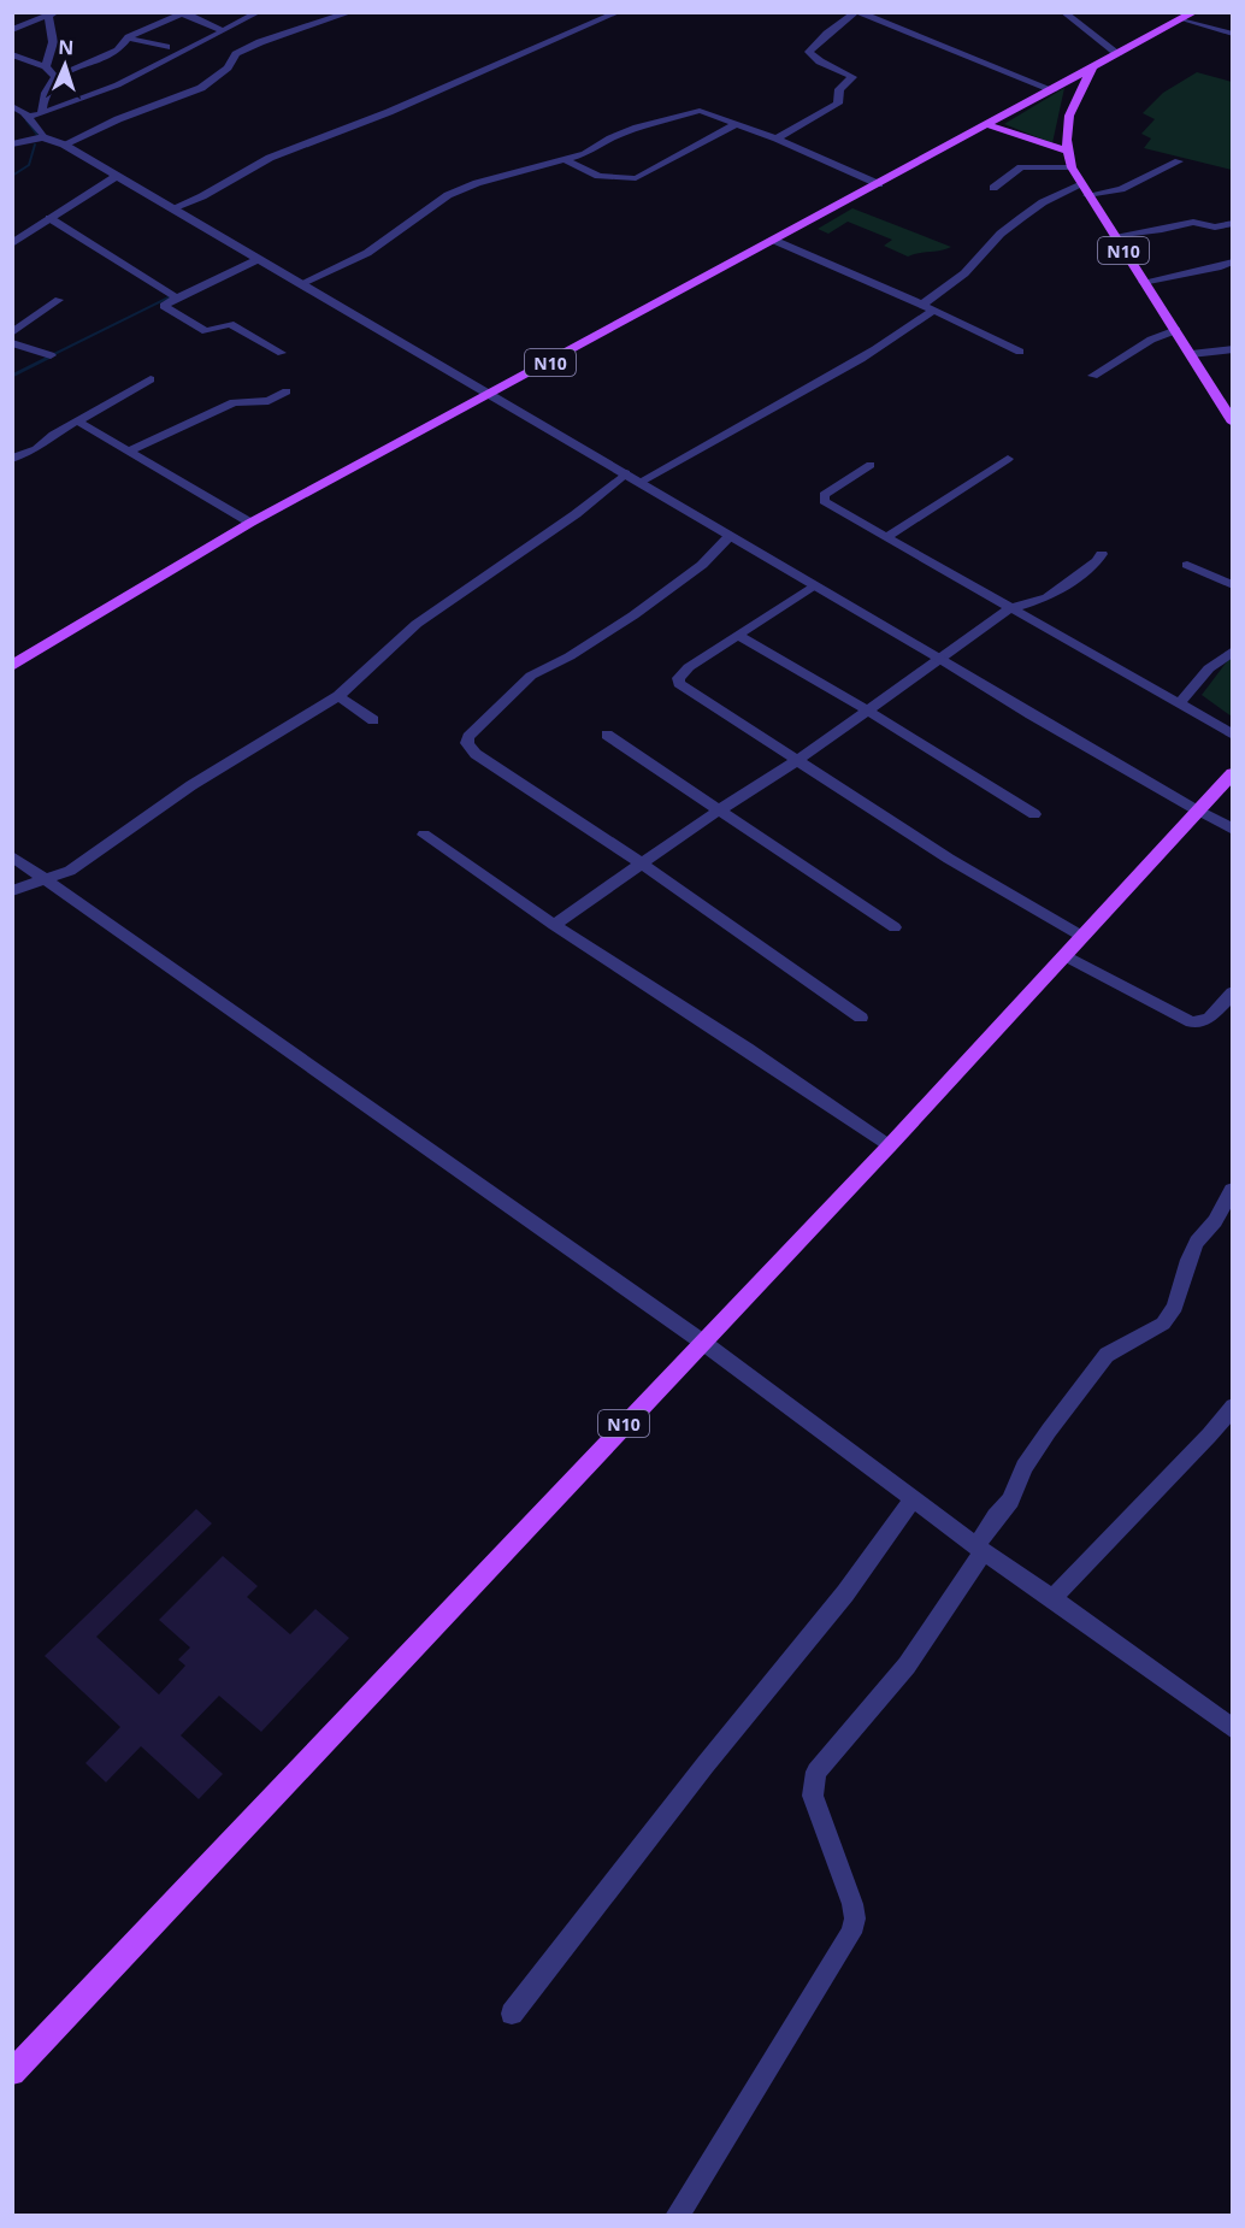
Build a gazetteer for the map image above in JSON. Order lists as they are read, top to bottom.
{
  "streets": {
    "main road": ["N10"]
  },
  "north": "top"
}
